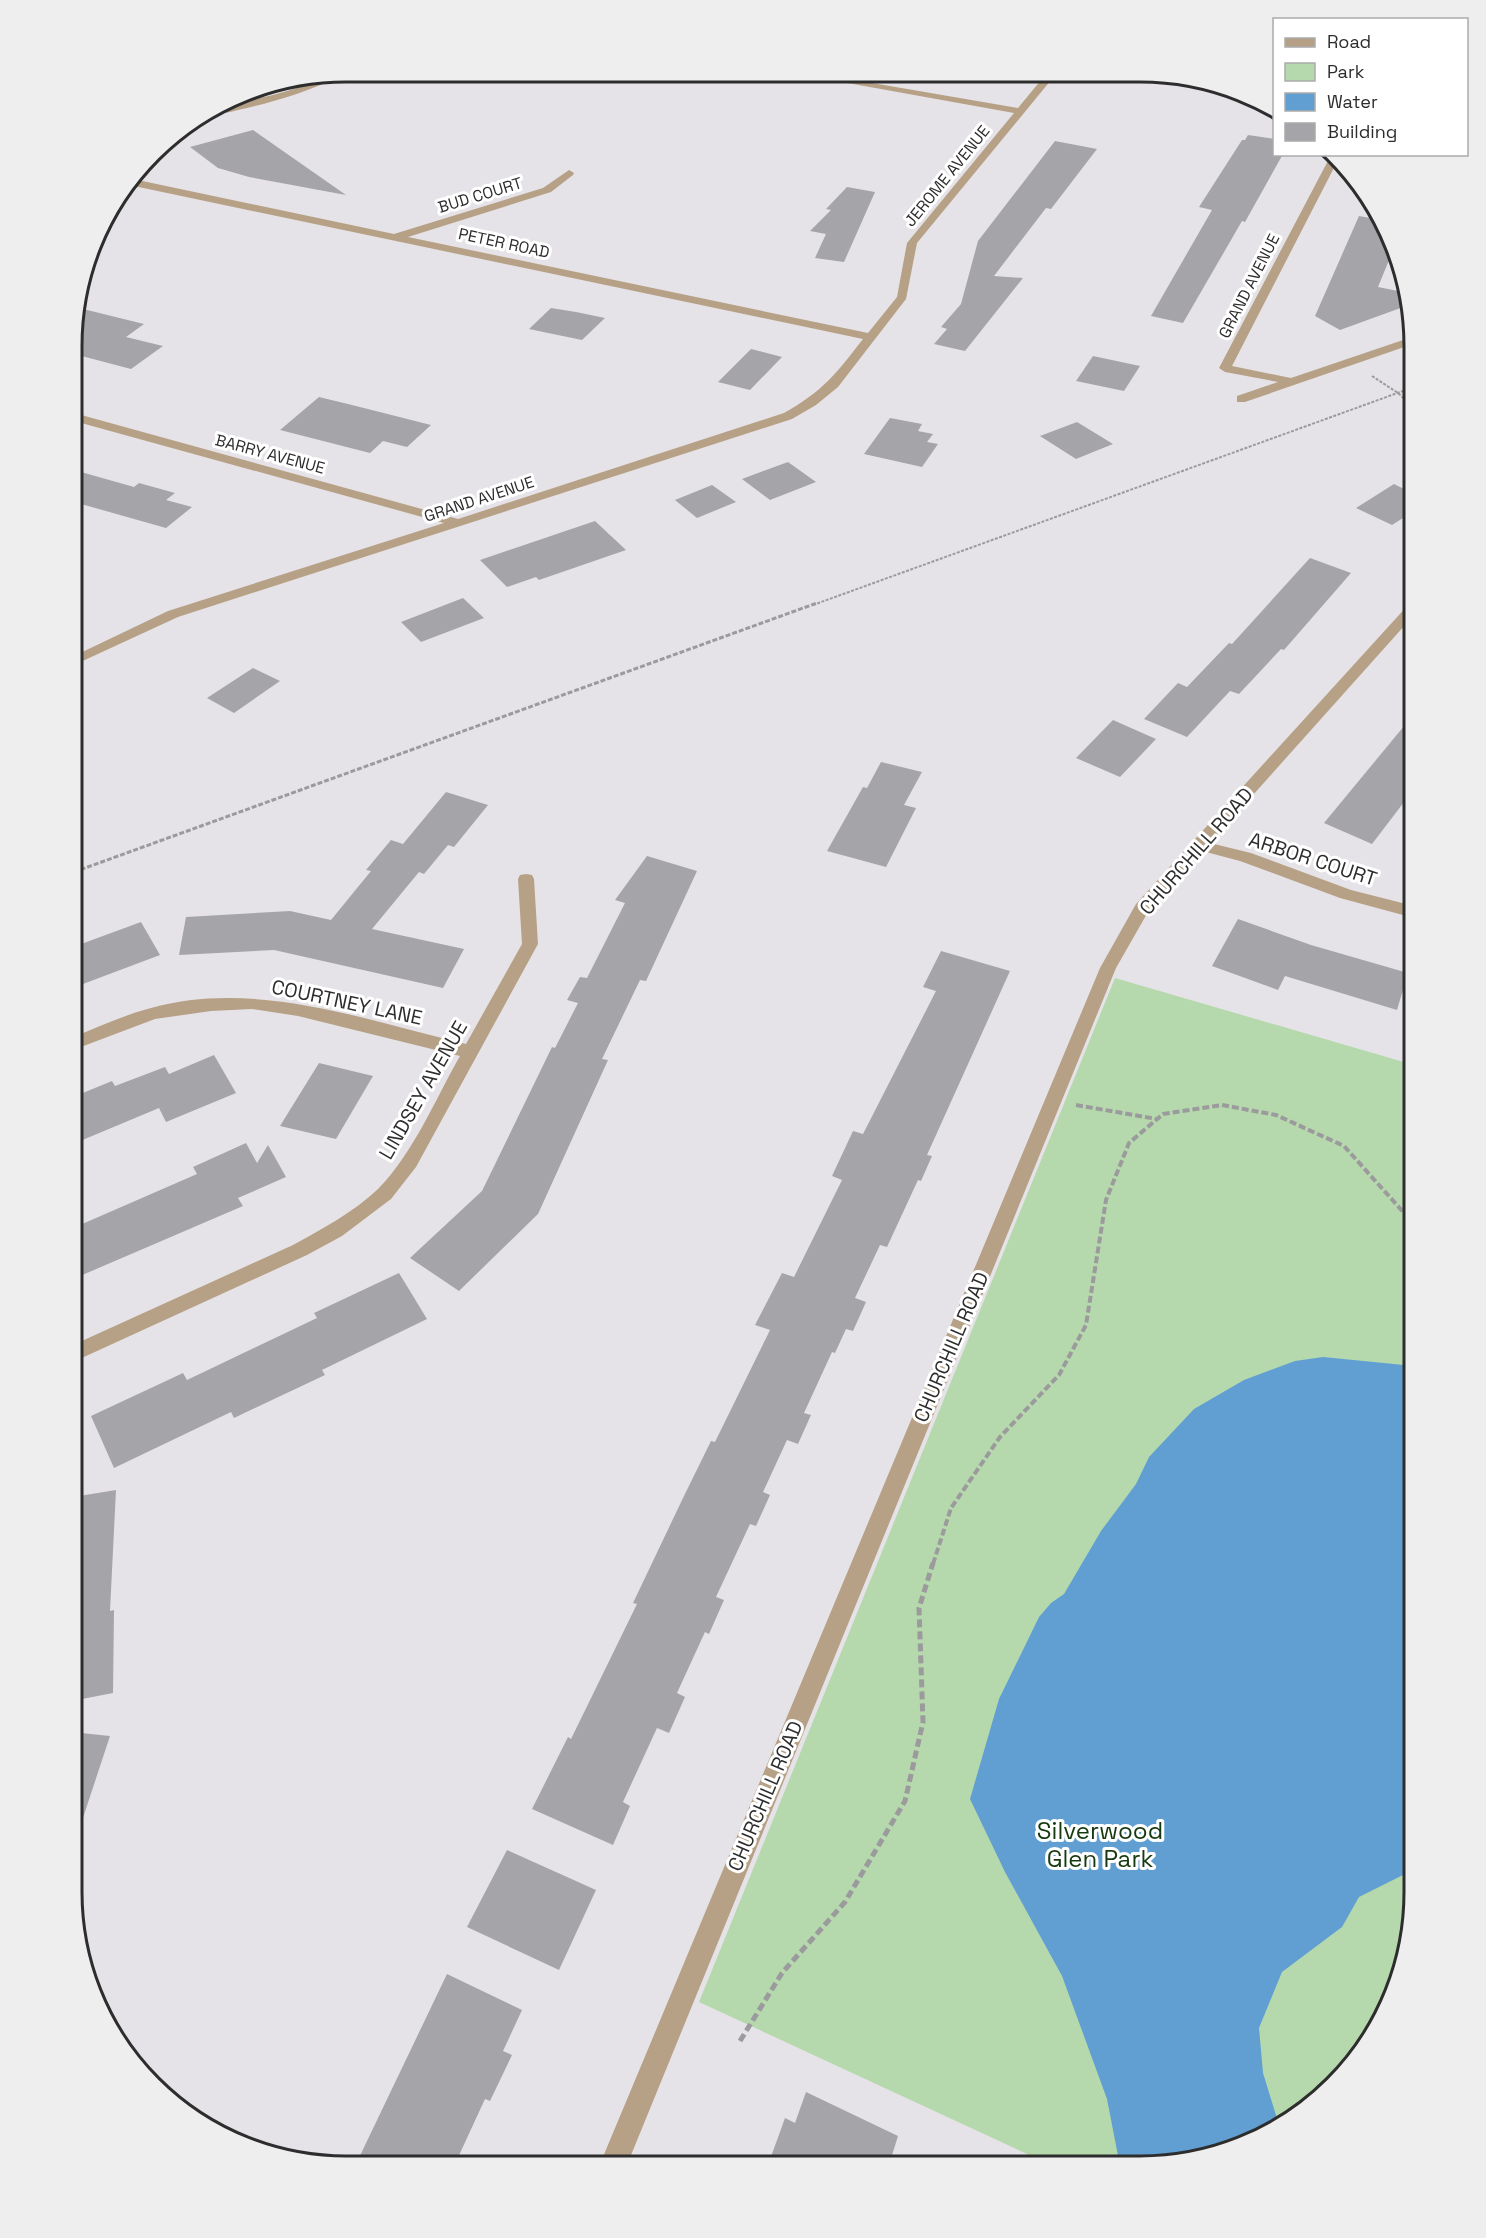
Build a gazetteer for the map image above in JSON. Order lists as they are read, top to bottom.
{
  "streets": {
    "street": [
      "JEROME AVENUE",
      "BUD COURT",
      "PETER ROAD",
      "GRAND AVENUE",
      "BARRY AVENUE",
      "CHURCHILL ROAD",
      "ARBOR COURT",
      "COURTNEY LANE",
      "LINDSEY AVENUE"
    ]
  },
  "crossings": [
    ["JEROME AVENUE", "PETER ROAD"],
    ["JEROME AVENUE", "GRAND AVENUE"],
    ["BUD COURT", "PETER ROAD"],
    ["PETER ROAD", "GRAND AVENUE"],
    ["GRAND AVENUE", "BARRY AVENUE"],
    ["CHURCHILL ROAD", "ARBOR COURT"],
    ["COURTNEY LANE", "LINDSEY AVENUE"]
  ],
  "parks": ["Silverwood Glen Park"],
  "legend": [
    "Road",
    "Park",
    "Water",
    "Building"
  ]
}
